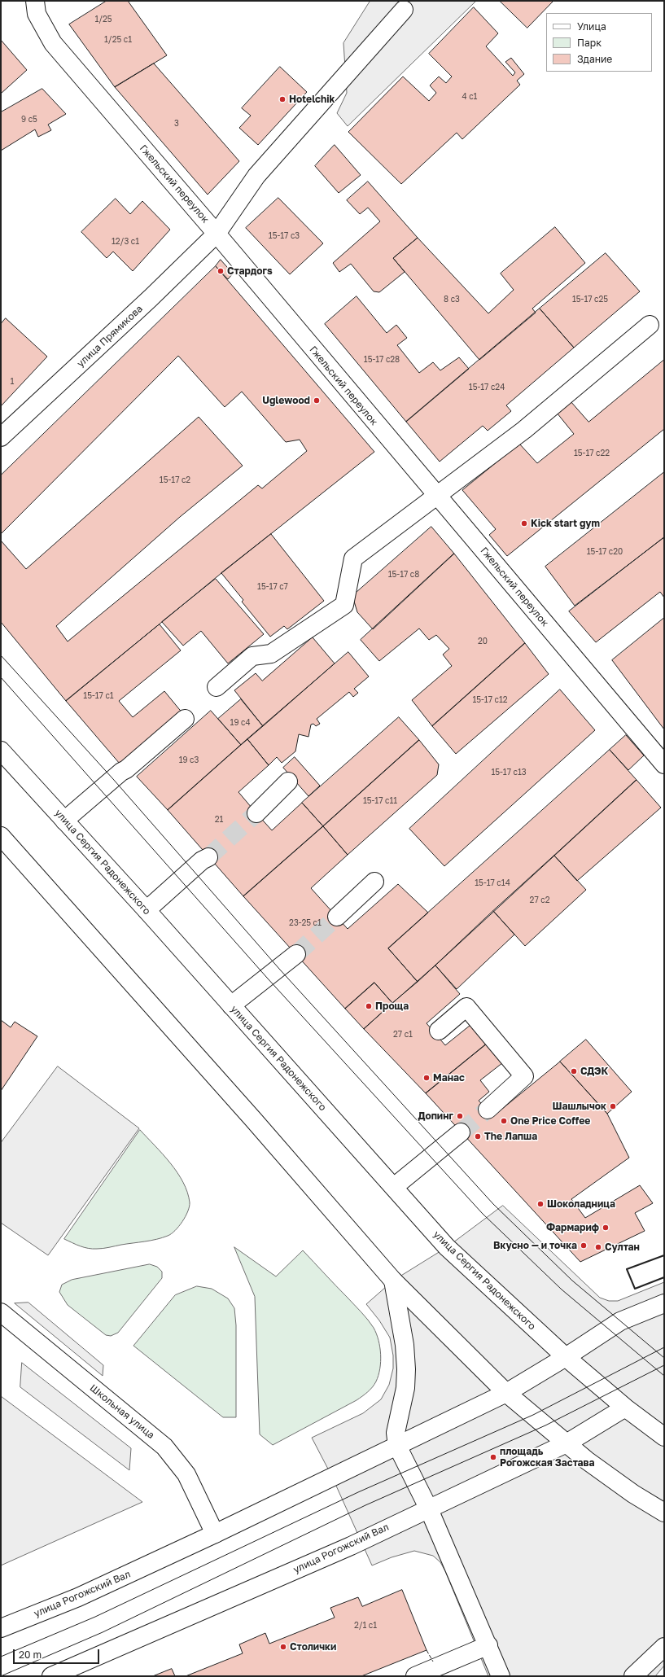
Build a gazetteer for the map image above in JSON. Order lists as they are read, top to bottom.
{
  "streets": {
    "main road": [
      "Гжельский переулок",
      "улица Прямикова",
      "улица Сергия Радонежского",
      "Школьная улица",
      "улица Рогожский Вал"
    ]
  },
  "crossings": [
    ["Гжельский переулок", "улица Прямикова"],
    ["улица Сергия Радонежского", "улица Рогожский Вал"],
    ["Школьная улица", "улица Рогожский Вал"]
  ],
  "places": [
    "Hotelchik",
    "Стардогs",
    "Uglewood",
    "Kick start gym",
    "Проща",
    "СДЭК",
    "Манас",
    "Шашлычок",
    "Допинг",
    "One Price Coffee",
    "The Лапша",
    "Шоколадница",
    "Фармариф",
    "Вкусно — и точка",
    "Султан",
    "площадь Рогожская Застава",
    "Столички"
  ],
  "house_numbers": [
    "1/25",
    "1/25 с1",
    "4 с1",
    "9 с5",
    "3",
    "15-17 с3",
    "12/3 с1",
    "8 с3",
    "15-17 с25",
    "15-17 с28",
    "1",
    "15-17 с24",
    "15-17 с22",
    "15-17 с2",
    "15-17 с20",
    "15-17 с8",
    "15-17 с7",
    "20",
    "15-17 с1",
    "15-17 с12",
    "19 с4",
    "19 с3",
    "15-17 с13",
    "15-17 с11",
    "21",
    "15-17 с14",
    "27 с2",
    "23-25 с1",
    "27 с1",
    "2/1 с1"
  ],
  "legend": ["Улица", "Парк", "Здание"],
  "scale_bar": "20 m"
}
